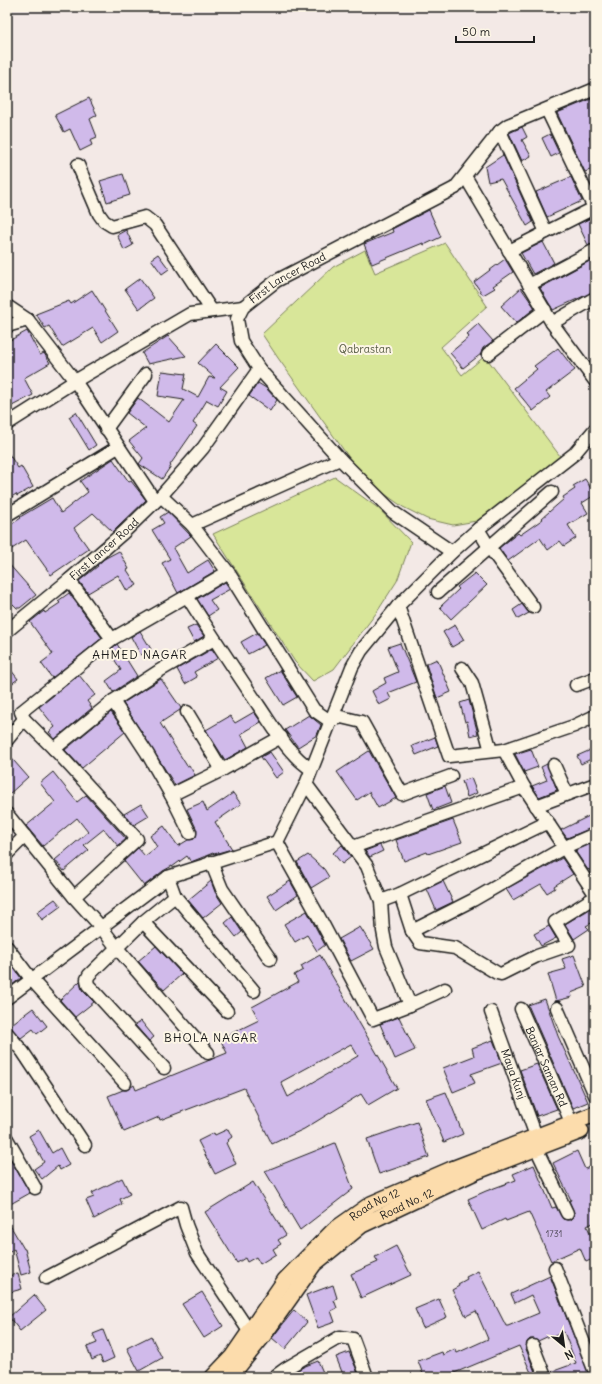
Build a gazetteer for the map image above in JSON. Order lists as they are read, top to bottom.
{
  "streets": {
    "main road": ["Road No. 12", "Road No 12"],
    "street": ["First Lancer Road", "Banjar Saman Rd", "Maya Kunj"]
  },
  "crossings": [
    ["Maya Kunj", "Road No. 12"],
    ["Road No. 12", "Road No 12"]
  ],
  "districts": ["AHMED NAGAR", "BHOLA NAGAR"],
  "parks": ["Qabrastan"],
  "house_numbers": ["1731"],
  "scale_bar": "50 m",
  "north": "bottom right"
}
